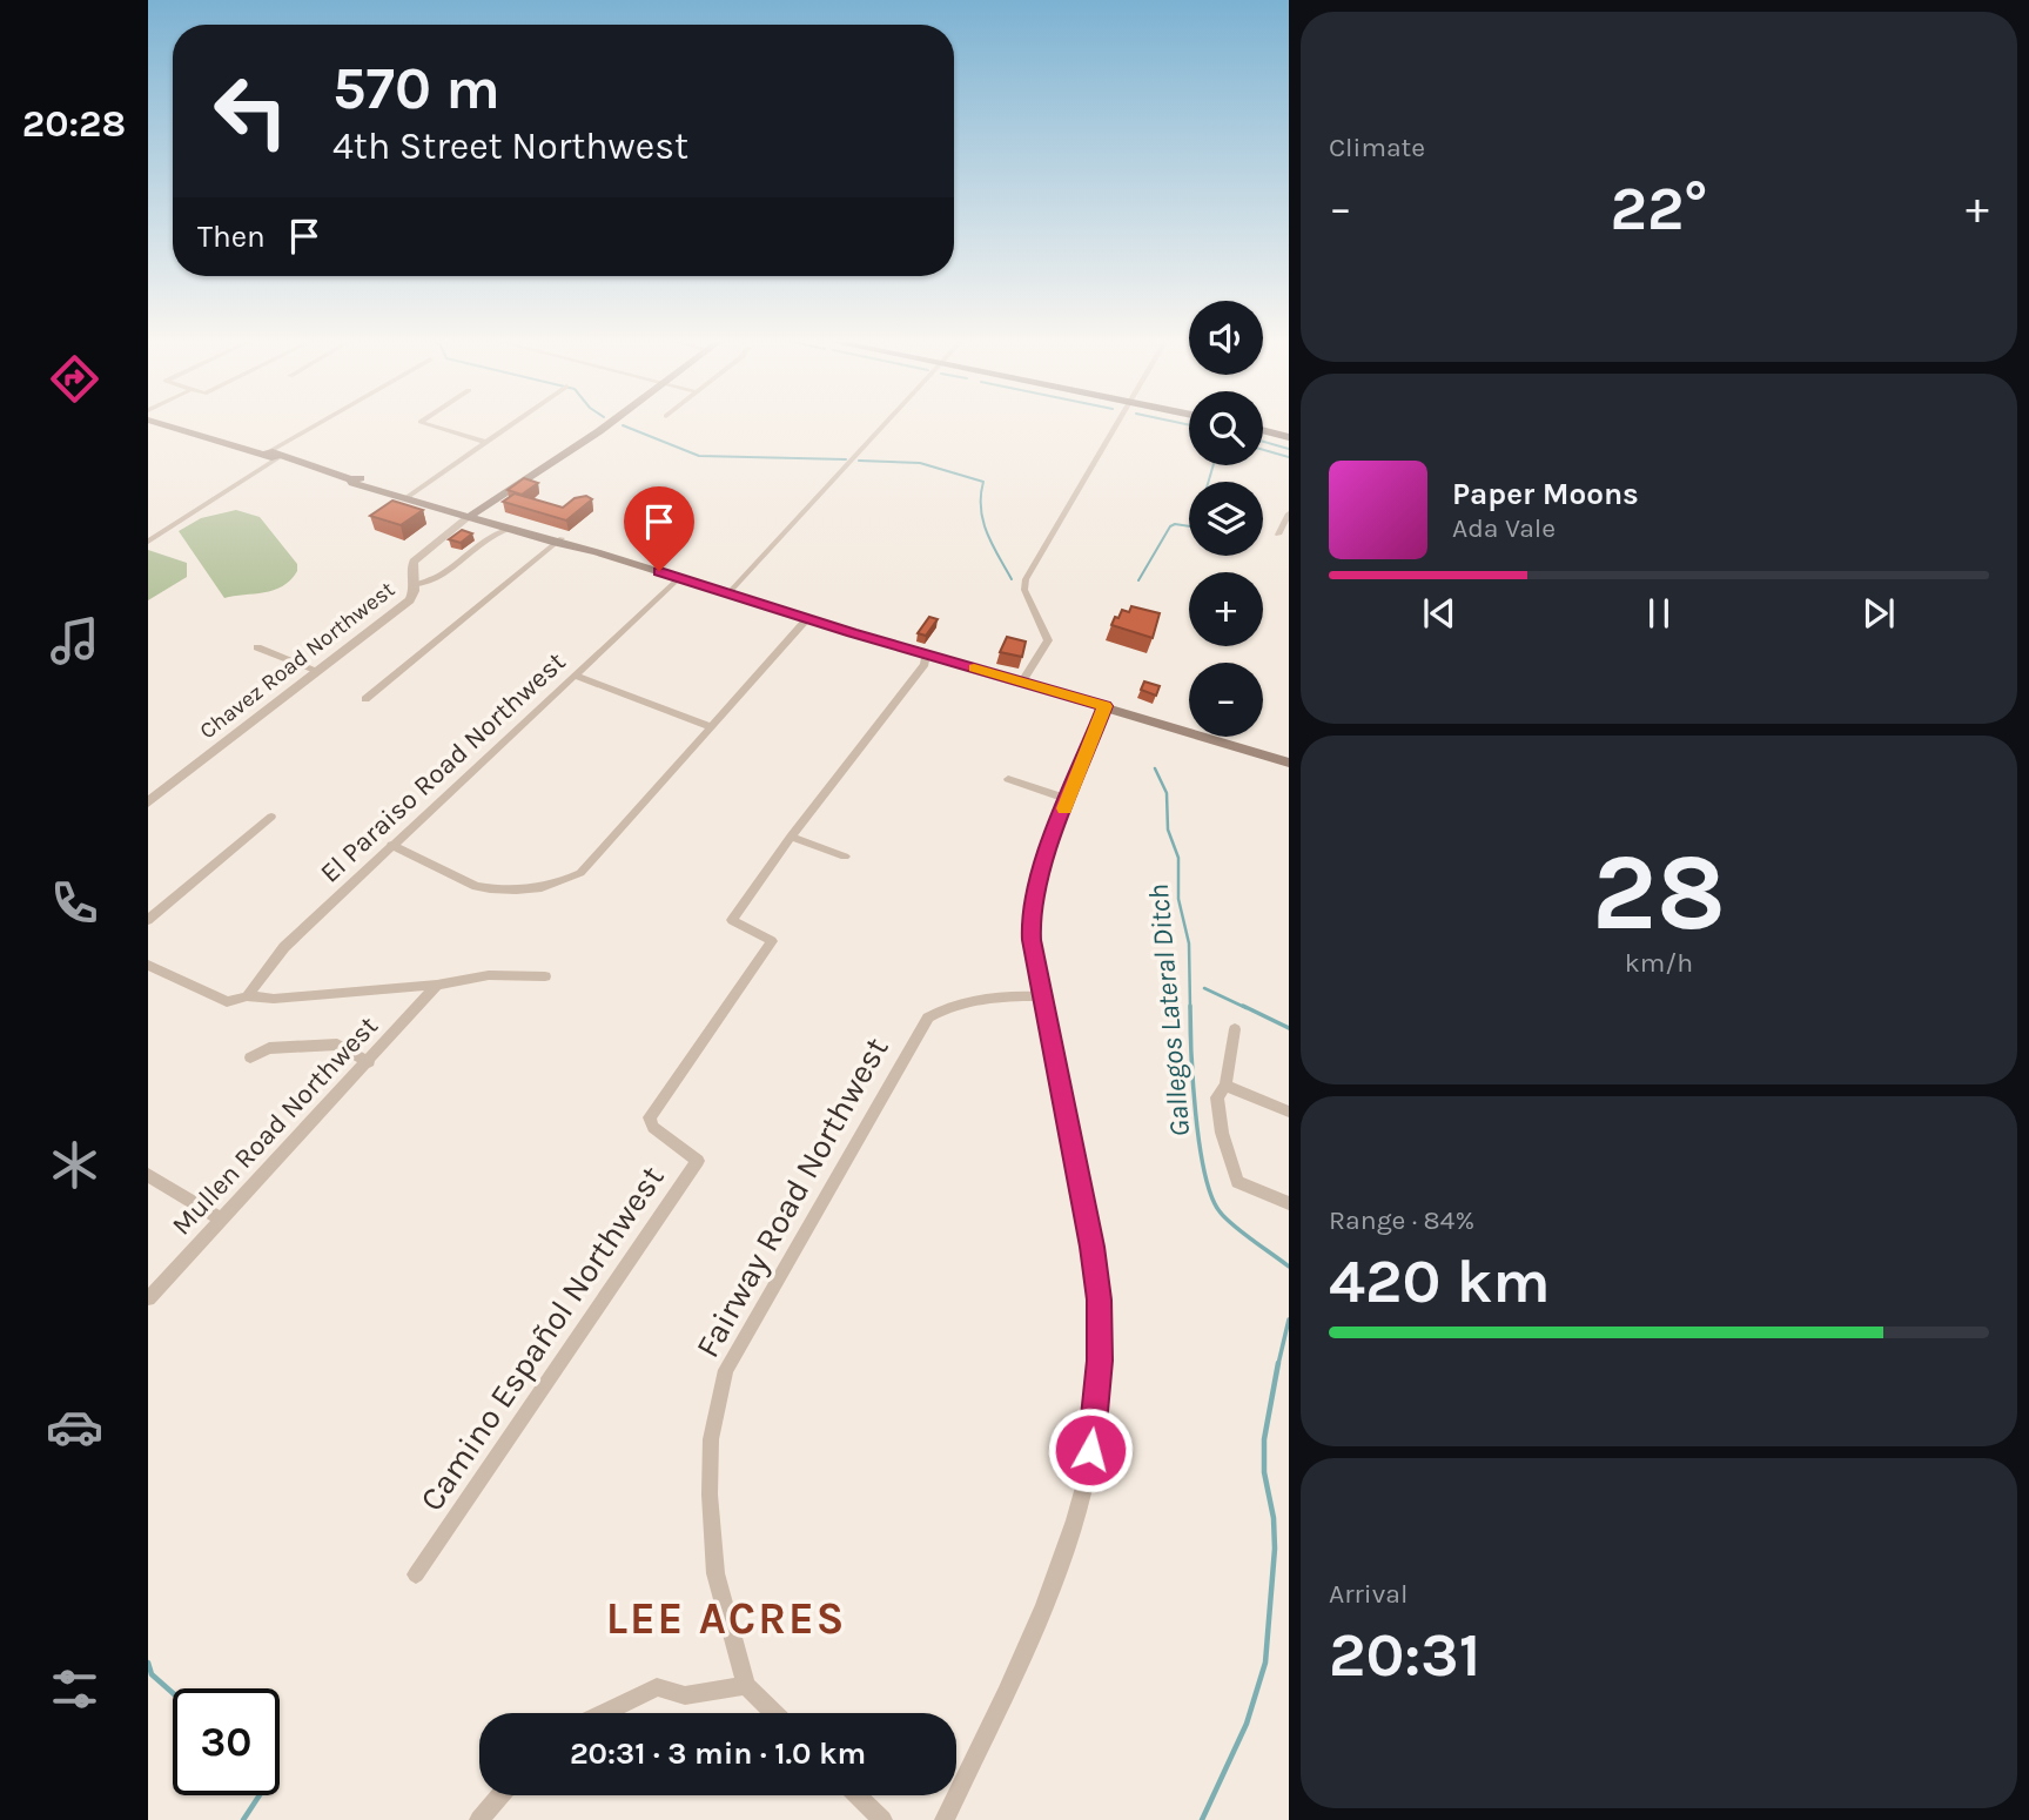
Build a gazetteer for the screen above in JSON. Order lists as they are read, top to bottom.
{
  "streets": {
    "street": [
      "Chavez Road Northwest",
      "El Paraiso Road Northwest",
      "Mullen Road Northwest",
      "Fairway Road Northwest",
      "Camino Español Northwest"
    ]
  },
  "districts": ["LEE ACRES"],
  "water": ["Gallegos Lateral Ditch"],
  "page": {
    "tabs": "20:28",
    "tile": [
      "Climate",
      ["28", "km/h"],
      ["Range · 84%", "420 km"],
      ["Arrival", "20:31"]
    ],
    "turn": ["570 m", "4th Street Northwest"],
    "heat": ["−", "22°", "+"],
    "then": "Then",
    "map_buttons": ["+", "−"],
    "song": ["Paper Moons", "Ada Vale"],
    "limit": "30",
    "trip": "20:31 · 3 min · 1.0 km"
  }
}
